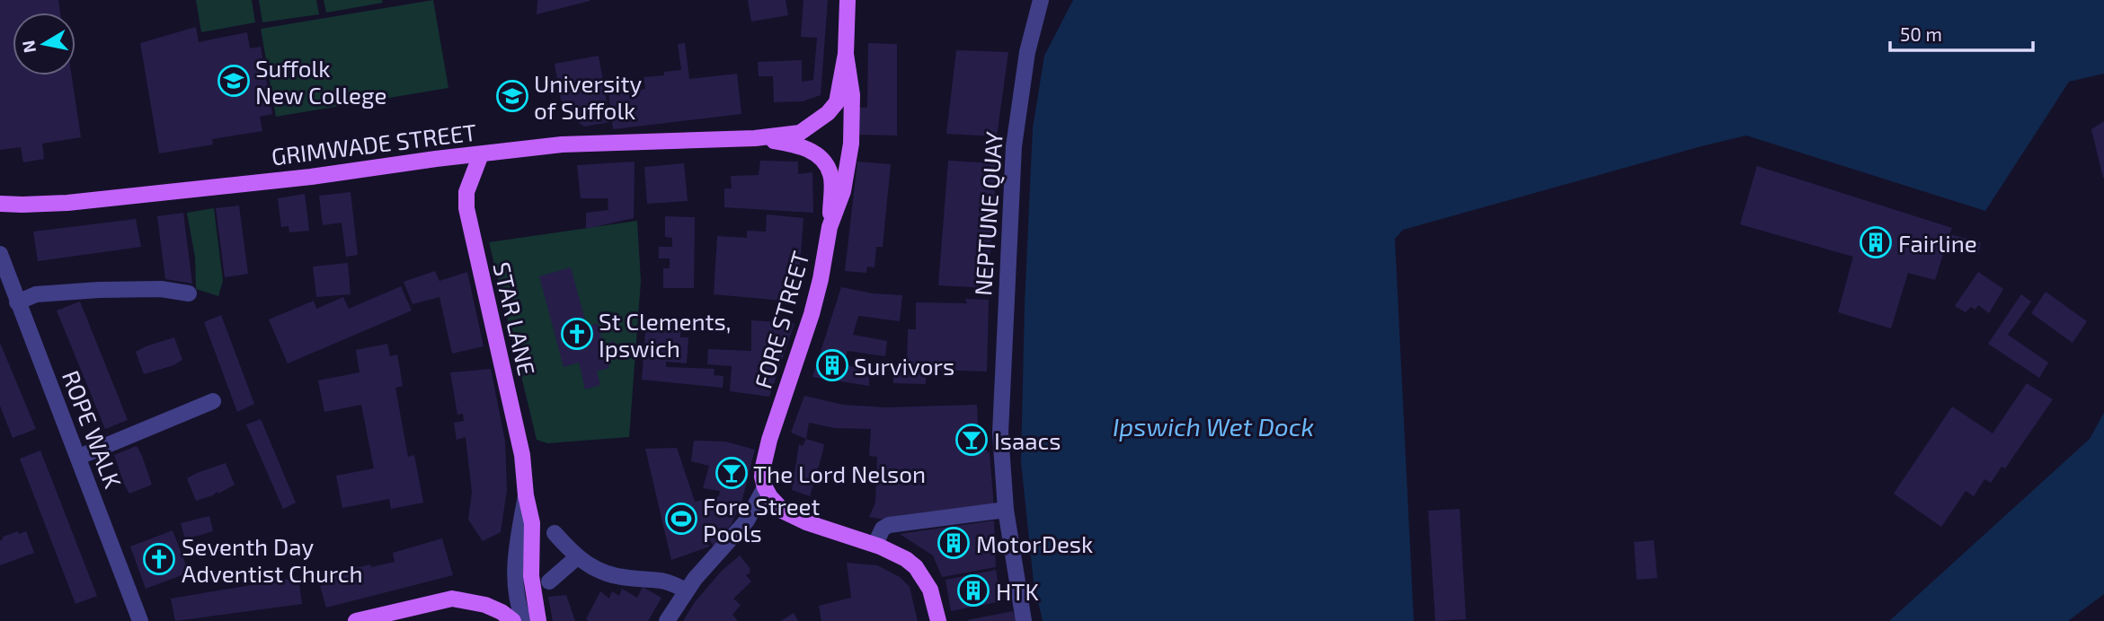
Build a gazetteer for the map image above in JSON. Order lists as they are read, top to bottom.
{
  "streets": {
    "main road": ["GRIMWADE STREET", "STAR LANE", "FORE STREET"],
    "street": ["NEPTUNE QUAY", "ROPE WALK"]
  },
  "crossings": [
    ["GRIMWADE STREET", "STAR LANE"],
    ["GRIMWADE STREET", "FORE STREET"]
  ],
  "water": ["Ipswich Wet Dock"],
  "places": {
    "school or university": ["Suffolk New College", "University of Suffolk"],
    "building": [
      "Fairline",
      "Survivors",
      "MotorDesk",
      "HTK"
    ],
    "church": ["St Clements, Ipswich", "Seventh Day Adventist Church"],
    "bar": ["Isaacs", "The Lord Nelson"],
    "sports": ["Fore Street Pools"]
  },
  "scale_bar": "50 m",
  "north": "left"
}
